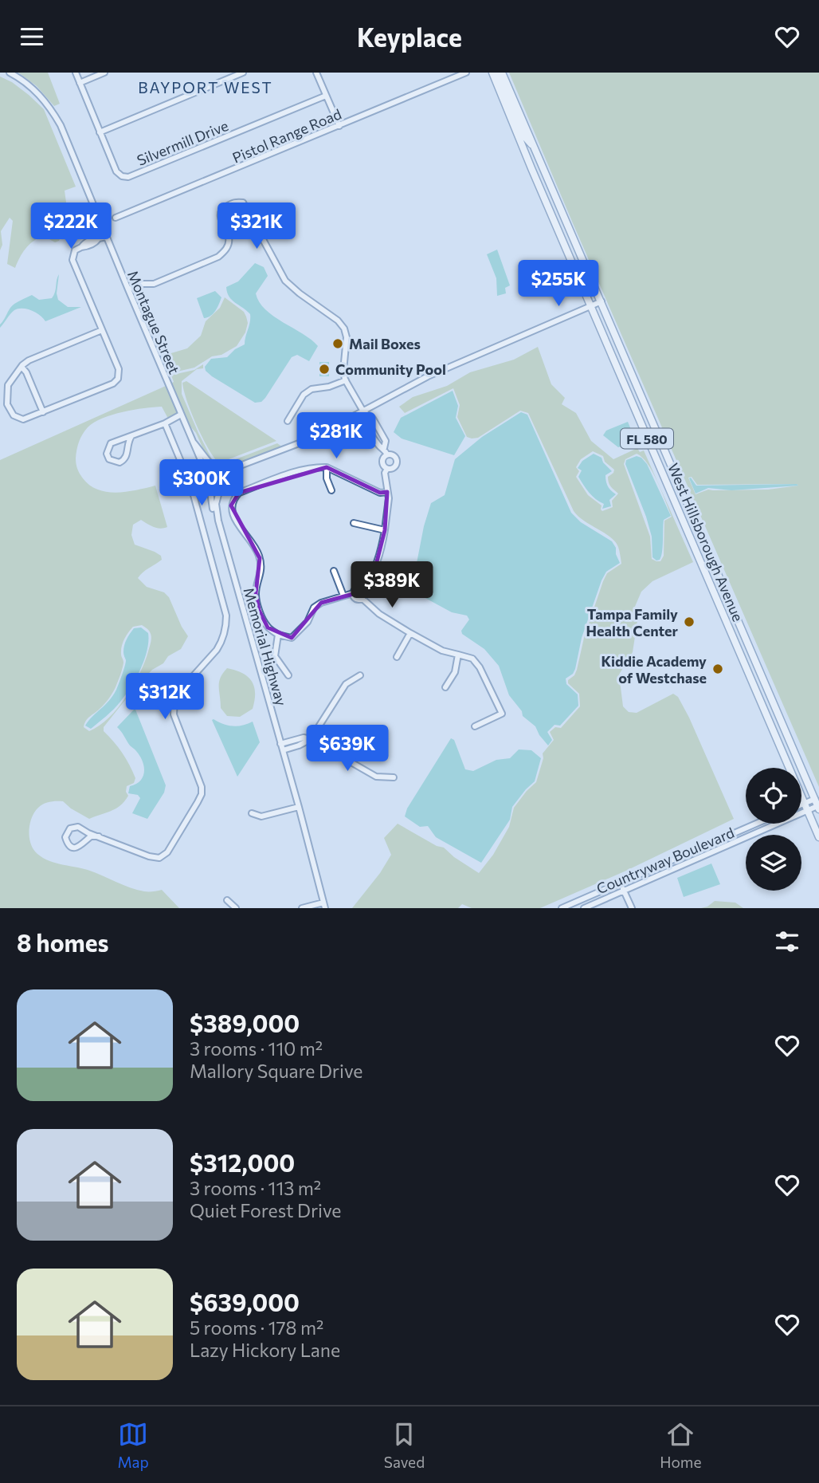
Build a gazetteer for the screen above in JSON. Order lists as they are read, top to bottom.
{
  "streets": {
    "main road": ["FL 580", "West Hillsborough Avenue"],
    "street": [
      "Pistol Range Road",
      "Silvermill Drive",
      "Montague Street",
      "Memorial Highway",
      "Countryway Boulevard"
    ]
  },
  "crossings": [
    ["Montague Street", "Memorial Highway"],
    ["West Hillsborough Avenue", "Countryway Boulevard"]
  ],
  "districts": ["BAYPORT WEST"],
  "places": [
    "Mail Boxes",
    "Community Pool",
    "Tampa Family Health Center",
    "Kiddie Academy of Westchase"
  ],
  "page": {
    "header": "Keyplace",
    "price": [
      "$222K",
      "$321K",
      "$255K",
      "$281K",
      "$300K",
      "$389K",
      "$312K",
      "$639K"
    ],
    "heading": "8 homes",
    "list": [
      {
        "name": "$389,000",
        "note": "3 rooms · 110 m² · Mallory Square Drive"
      },
      {
        "name": "$312,000",
        "note": "3 rooms · 113 m² · Quiet Forest Drive"
      },
      {
        "name": "$639,000",
        "note": "5 rooms · 178 m² · Lazy Hickory Lane"
      }
    ],
    "tabs": ["Map", "Saved", "Home"]
  }
}
